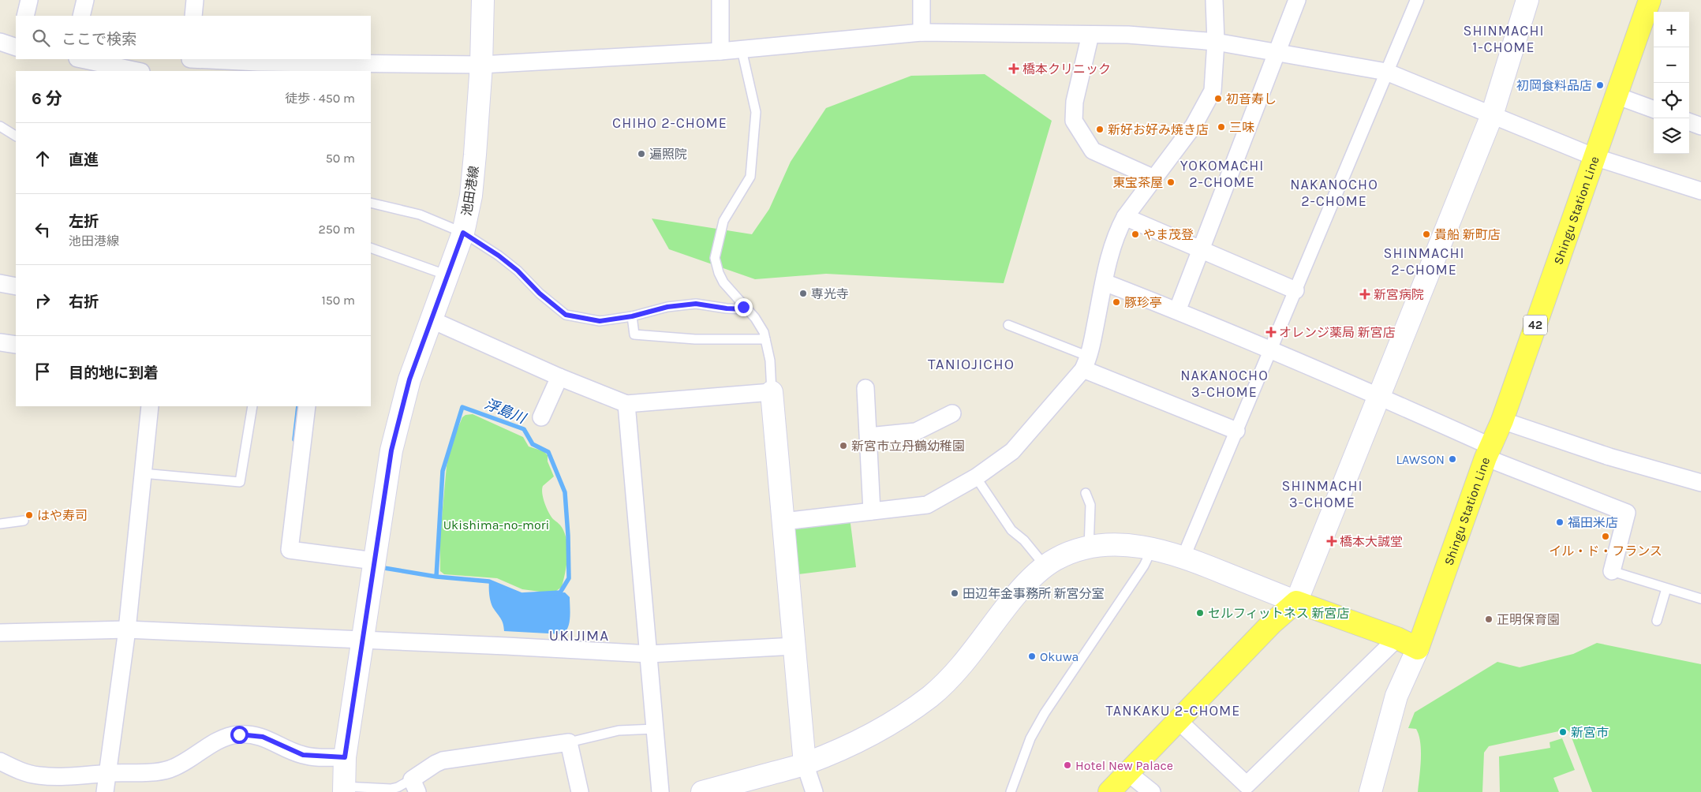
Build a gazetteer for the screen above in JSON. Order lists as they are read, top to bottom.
{
  "streets": {
    "main road": ["Shingu Station Line", "42"],
    "street": ["池田港線"]
  },
  "districts": [
    "SHINMACHI 1-CHOME",
    "CHIHO 2-CHOME",
    "YOKOMACHI 2-CHOME",
    "NAKANOCHO 2-CHOME",
    "SHINMACHI 2-CHOME",
    "TANIOJICHO",
    "NAKANOCHO 3-CHOME",
    "SHINMACHI 3-CHOME",
    "UKIJIMA",
    "TANKAKU 2-CHOME"
  ],
  "water": ["浮島川"],
  "parks": ["Ukishima-no-mori"],
  "places": {
    "health": [
      "橋本クリニック",
      "新宮病院",
      "オレンジ薬局 新宮店",
      "橋本大誠堂"
    ],
    "other": [
      "初岡食料品店",
      "初音寿し",
      "三味",
      "新好お好み焼き店",
      "遍照院",
      "東宝茶屋",
      "やま茂登",
      "貴船 新町店",
      "専光寺",
      "豚珍亭",
      "新宮市立丹鶴幼稚園",
      "LAWSON",
      "はや寿司",
      "福田米店",
      "イル・ド・フランス",
      "田辺年金事務所 新宮分室",
      "セルフィットネス 新宮店",
      "正明保育園",
      "Okuwa",
      "新宮市",
      "Hotel New Palace"
    ]
  },
  "page": {
    "map_buttons": ["+", "−"],
    "search": "ここで検索",
    "heading": ["6 分", "徒歩 · 450 m"],
    "list": [
      ["直進", "50 m"],
      ["左折", "池田港線", "250 m"],
      ["右折", "150 m"],
      "目的地に到着"
    ]
  }
}
